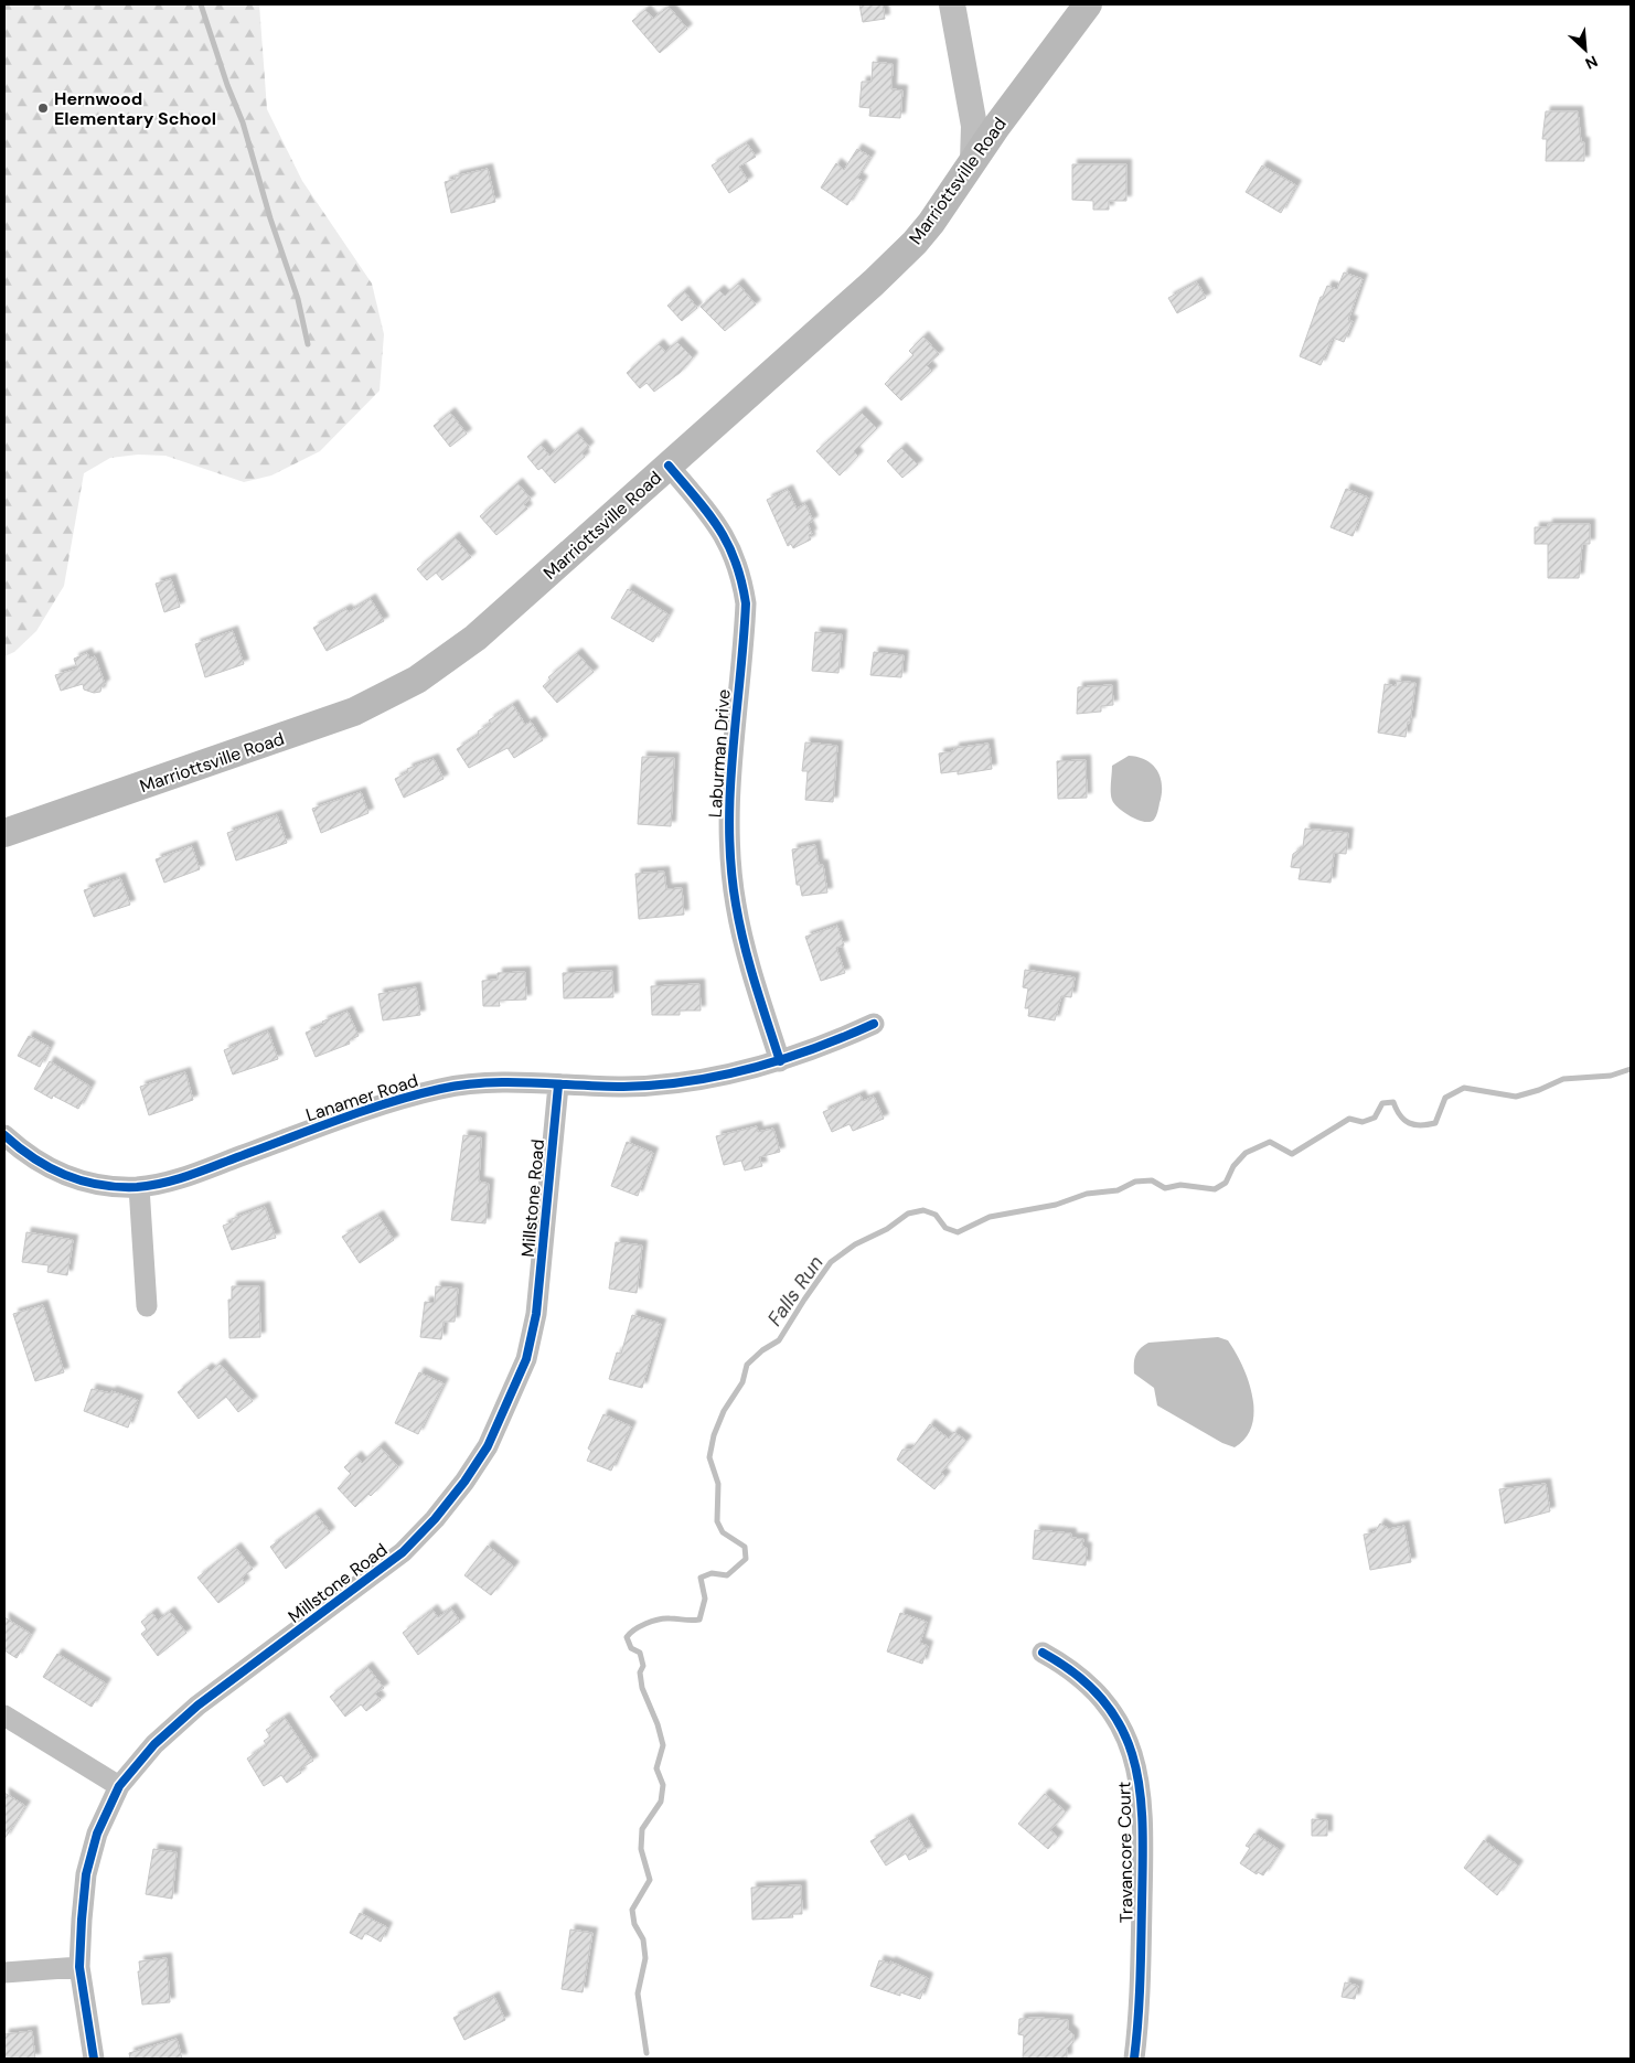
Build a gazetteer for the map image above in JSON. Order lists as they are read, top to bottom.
{
  "streets": {
    "main road": ["Marriottsville Road"],
    "street": [
      "Laburman Drive",
      "Lanamer Road",
      "Millstone Road",
      "Travancore Court"
    ]
  },
  "crossings": [
    ["Marriottsville Road", "Laburman Drive"],
    ["Laburman Drive", "Lanamer Road"],
    ["Lanamer Road", "Millstone Road"]
  ],
  "water": ["Falls Run"],
  "places": ["Hernwood Elementary School"],
  "north": "bottom right"
}
